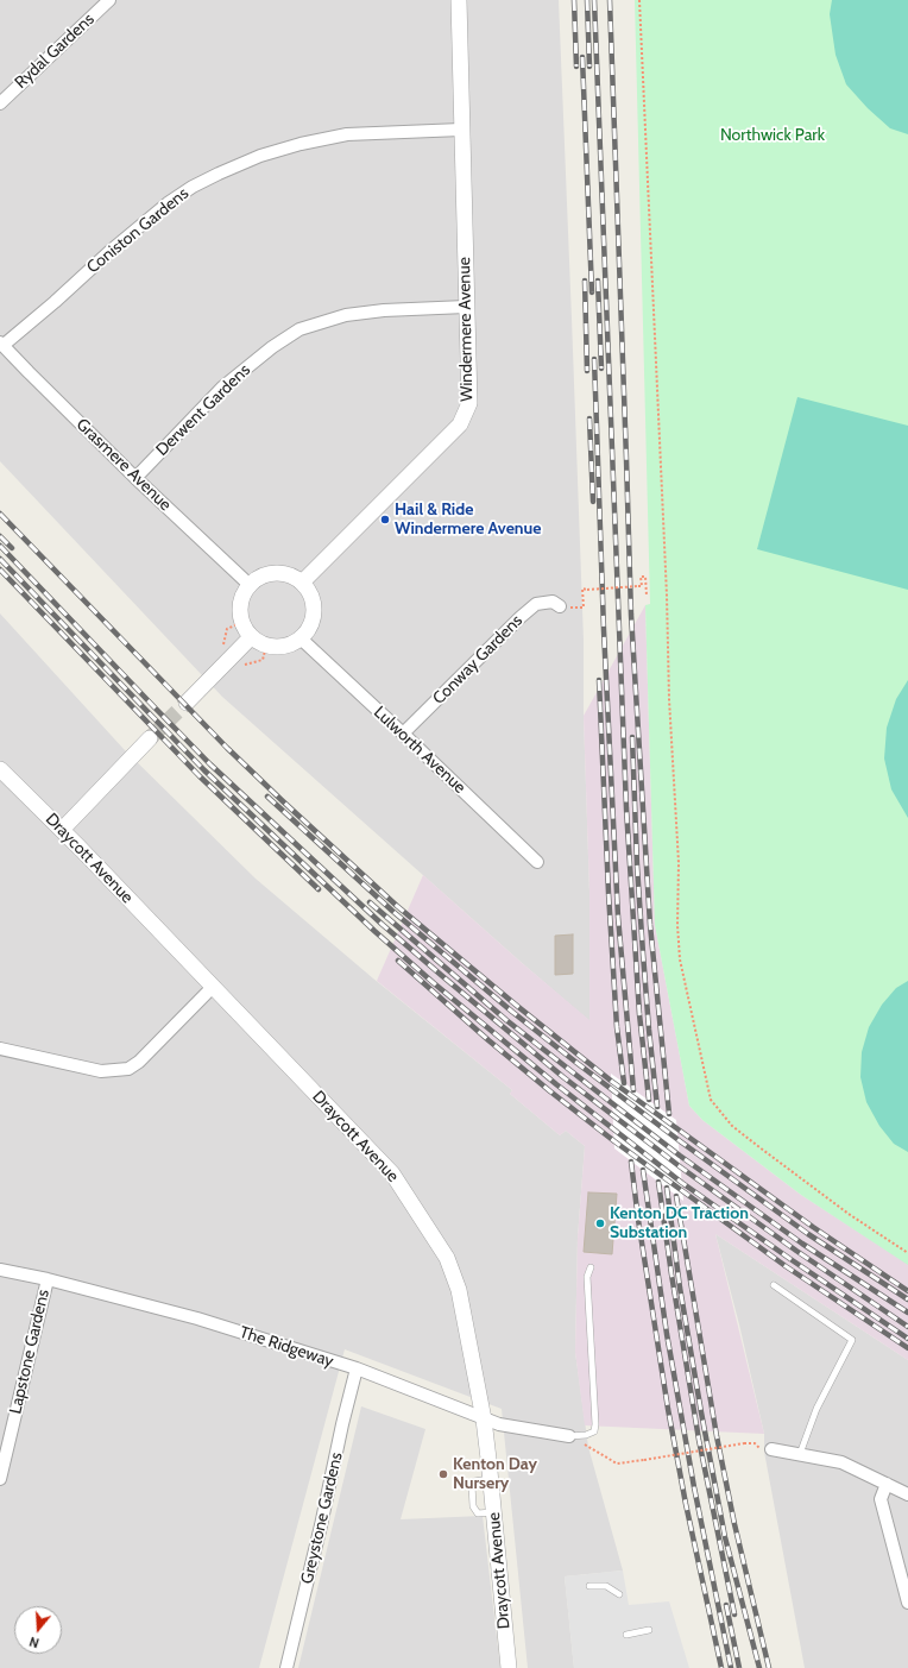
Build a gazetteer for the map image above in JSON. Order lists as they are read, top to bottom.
{
  "streets": {
    "street": [
      "Rydal Gardens",
      "Coniston Gardens",
      "Windermere Avenue",
      "Derwent Gardens",
      "Grasmere Avenue",
      "Conway Gardens",
      "Lulworth Avenue",
      "Draycott Avenue",
      "The Ridgeway",
      "Lapstone Gardens",
      "Greystone Gardens"
    ]
  },
  "crossings": [
    ["Coniston Gardens", "Windermere Avenue"],
    ["Coniston Gardens", "Grasmere Avenue"],
    ["Windermere Avenue", "Derwent Gardens"],
    ["Windermere Avenue", "Grasmere Avenue"],
    ["Windermere Avenue", "Lulworth Avenue"],
    ["Derwent Gardens", "Grasmere Avenue"],
    ["Grasmere Avenue", "Lulworth Avenue"],
    ["Conway Gardens", "Lulworth Avenue"],
    ["Draycott Avenue", "The Ridgeway"],
    ["The Ridgeway", "Lapstone Gardens"],
    ["The Ridgeway", "Greystone Gardens"]
  ],
  "parks": ["Northwick Park"],
  "places": ["Hail & Ride Windermere Avenue", "Kenton DC Traction Substation", "Kenton Day Nursery"],
  "north": "bottom"
}
